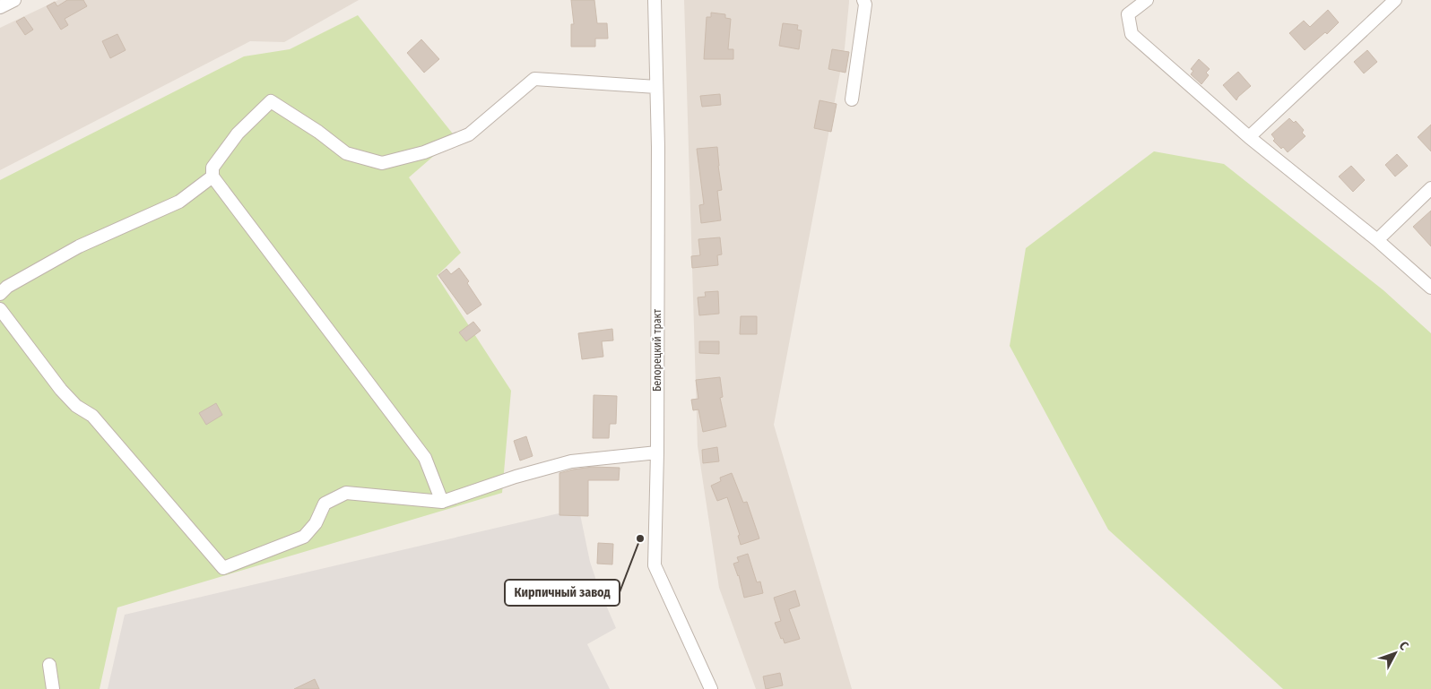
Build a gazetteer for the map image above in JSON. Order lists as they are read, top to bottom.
{
  "streets": {
    "street": ["Белорецкий тракт"]
  },
  "places": ["Кирпичный завод"],
  "north": "top right"
}
